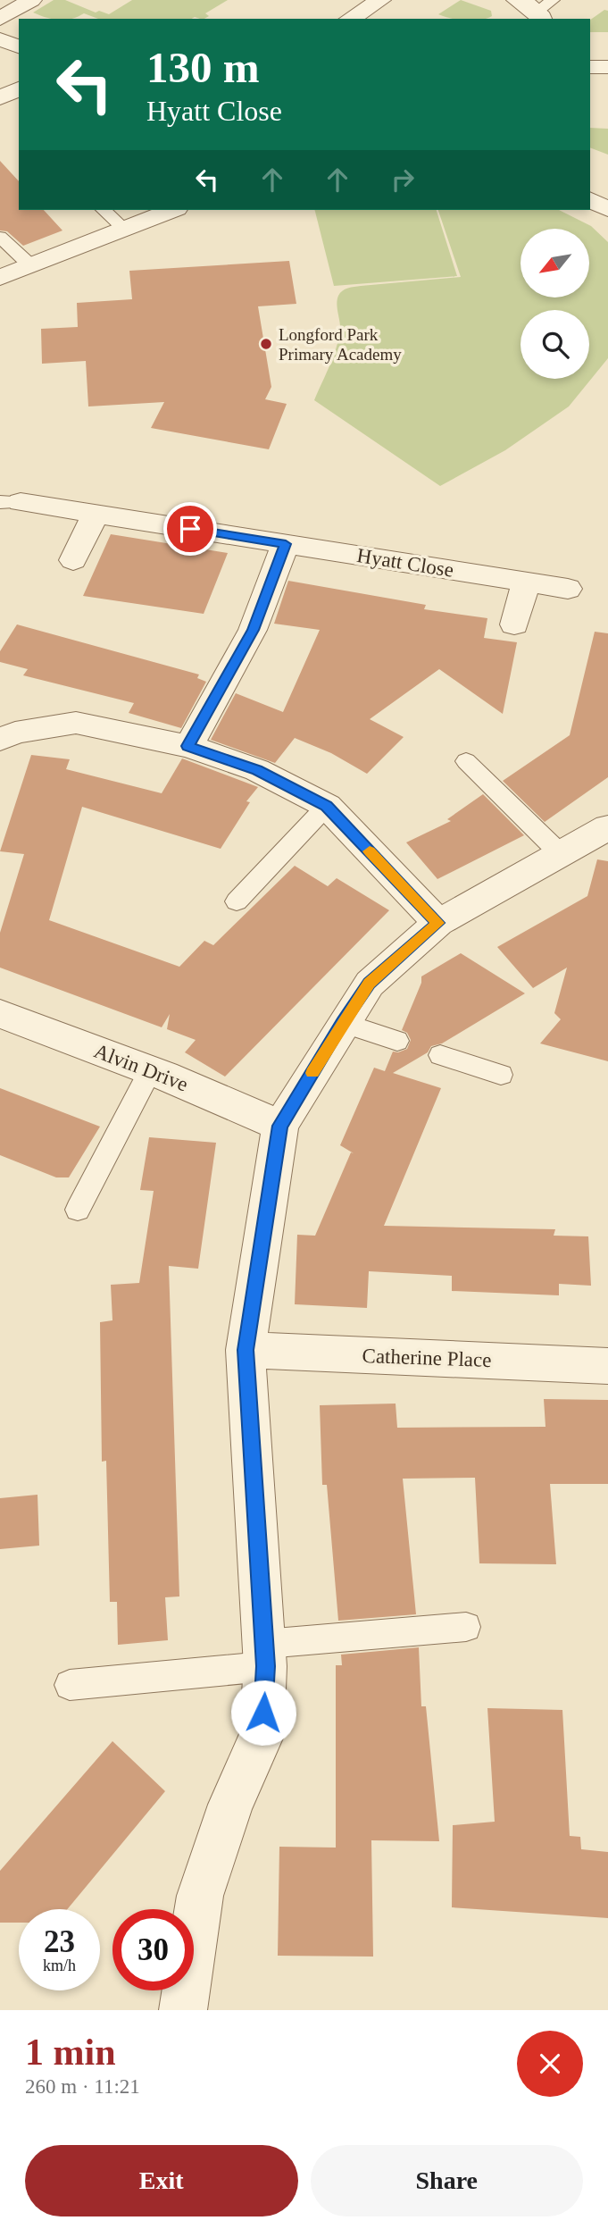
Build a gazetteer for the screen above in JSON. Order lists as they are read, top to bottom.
{
  "streets": {
    "street": ["Hyatt Close", "Alvin Drive", "Catherine Place"]
  },
  "places": ["Longford Park Primary Academy"],
  "north": "bottom left",
  "page": {
    "turn": ["130 m", "Hyatt Close"],
    "speed": "23 km/h",
    "limit": "30",
    "heading": ["1 min", "260 m · 11:21"],
    "buttons": ["Exit", "Share"]
  }
}
